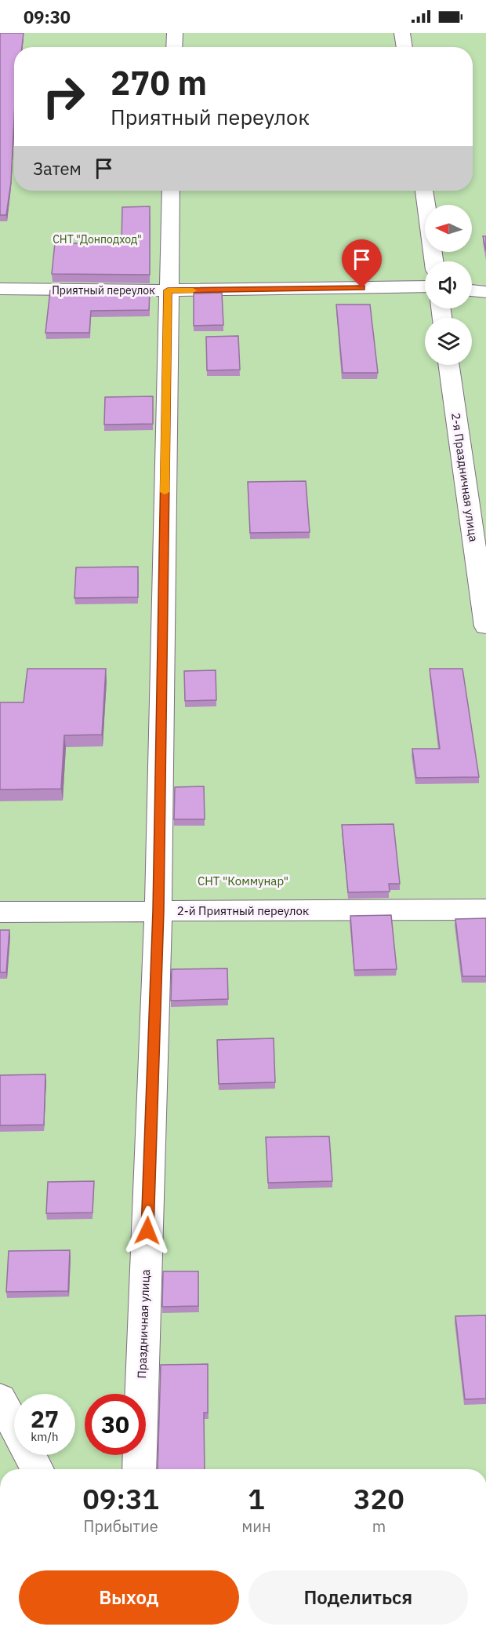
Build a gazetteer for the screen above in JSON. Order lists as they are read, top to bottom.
{
  "streets": {
    "street": [
      "Приятный переулок",
      "2-я Праздничная улица",
      "2-й Приятный переулок",
      "Праздничная улица"
    ]
  },
  "crossings": [
    ["Приятный переулок", "Праздничная улица"],
    ["2-й Приятный переулок", "Праздничная улица"]
  ],
  "parks": ["СНТ \"Донподход\"", "СНТ \"Коммунар\""],
  "north": "left",
  "page": {
    "status": "09:30",
    "turn": ["270 m", "Приятный переулок"],
    "then": "Затем",
    "speed": "27 km/h",
    "limit": "30",
    "eta": [
      "09:31",
      "Прибытие",
      "1",
      "мин",
      "320",
      "m"
    ],
    "buttons": ["Выход", "Поделиться"]
  }
}
